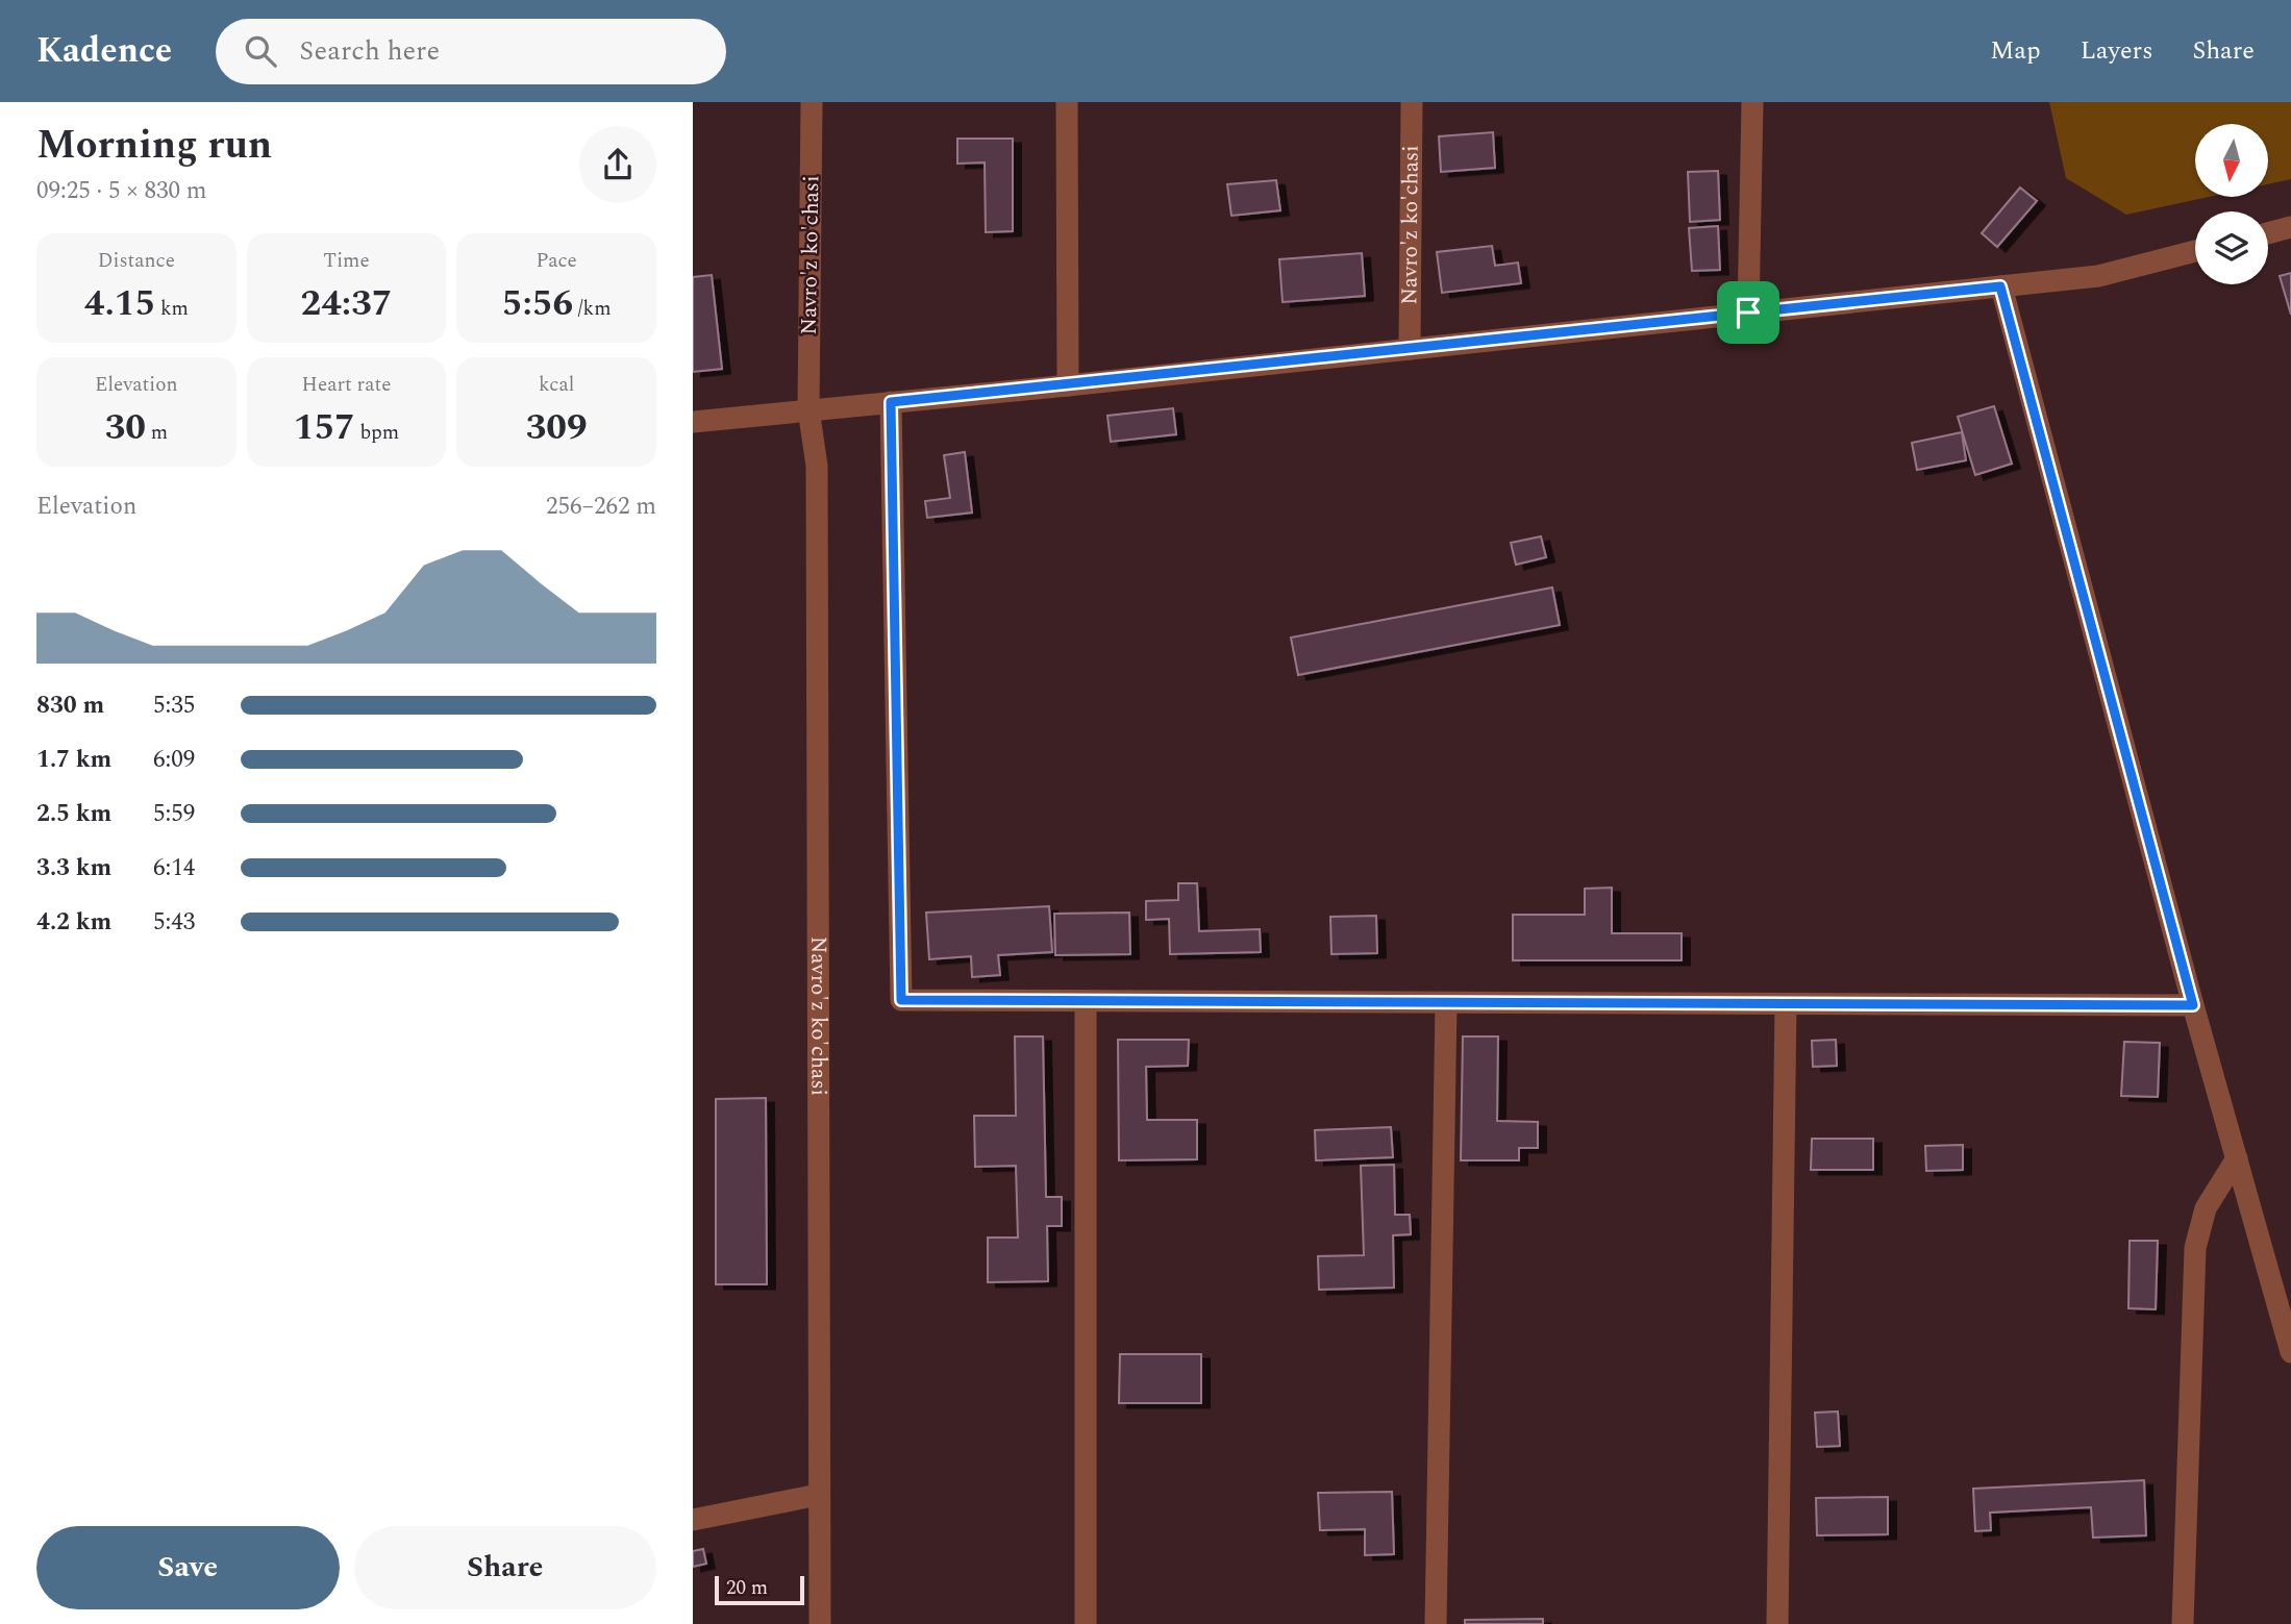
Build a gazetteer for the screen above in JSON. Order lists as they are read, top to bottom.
{
  "streets": {
    "street": ["Navro'z ko'chasi"]
  },
  "scale_bar": "20 m",
  "north": "bottom",
  "page": {
    "header": "Kadence",
    "search": "Search here",
    "nav": ["Map", "Layers", "Share"],
    "heading": ["Morning run", "09:25 · 5 × 830 m"],
    "stats": [
      ["Distance", "4.15 km"],
      ["Time", "24:37"],
      ["Pace", "5:56 /km"],
      ["Elevation", "30 m"],
      ["Heart rate", "157 bpm"],
      ["kcal", "309"]
    ],
    "chart": ["Elevation", "256–262 m"],
    "list": [
      {
        "name": "830 m",
        "note": "5:35"
      },
      {
        "name": "1.7 km",
        "note": "6:09"
      },
      {
        "name": "2.5 km",
        "note": "5:59"
      },
      {
        "name": "3.3 km",
        "note": "6:14"
      },
      {
        "name": "4.2 km",
        "note": "5:43"
      }
    ],
    "buttons": ["Save", "Share"],
    "scale": "20 m"
  }
}
